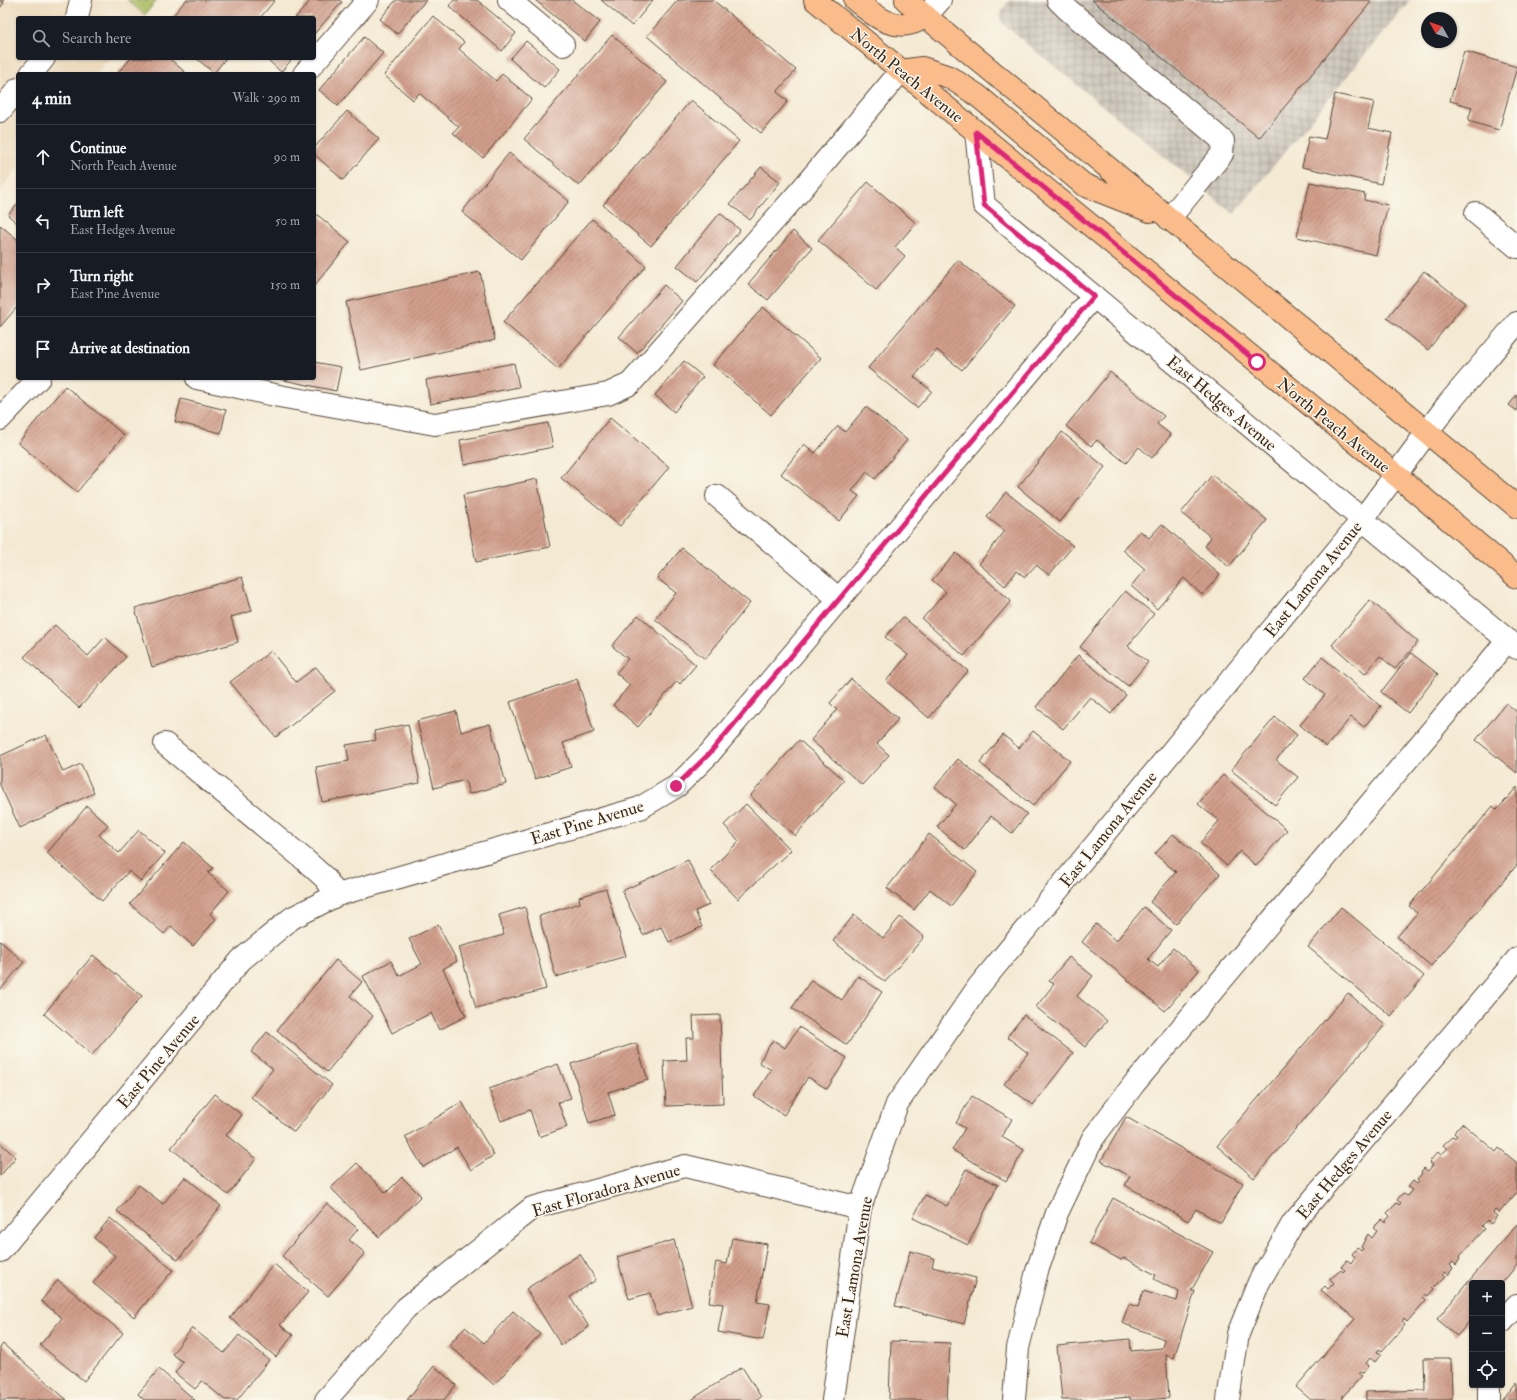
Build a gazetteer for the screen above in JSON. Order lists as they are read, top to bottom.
{
  "streets": {
    "main road": ["North Peach Avenue"],
    "street": [
      "East Hedges Avenue",
      "East Lamona Avenue",
      "East Pine Avenue",
      "East Floradora Avenue"
    ]
  },
  "crossings": [
    ["North Peach Avenue", "East Hedges Avenue"],
    ["North Peach Avenue", "East Lamona Avenue"],
    ["East Hedges Avenue", "East Lamona Avenue"],
    ["East Hedges Avenue", "East Pine Avenue"],
    ["East Lamona Avenue", "East Floradora Avenue"]
  ],
  "north": "top left",
  "page": {
    "search": "Search here",
    "heading": ["4 min", "Walk · 290 m"],
    "list": [
      ["Continue", "North Peach Avenue", "90 m"],
      ["Turn left", "East Hedges Avenue", "50 m"],
      ["Turn right", "East Pine Avenue", "150 m"],
      "Arrive at destination"
    ],
    "map_buttons": ["+", "−"]
  }
}
